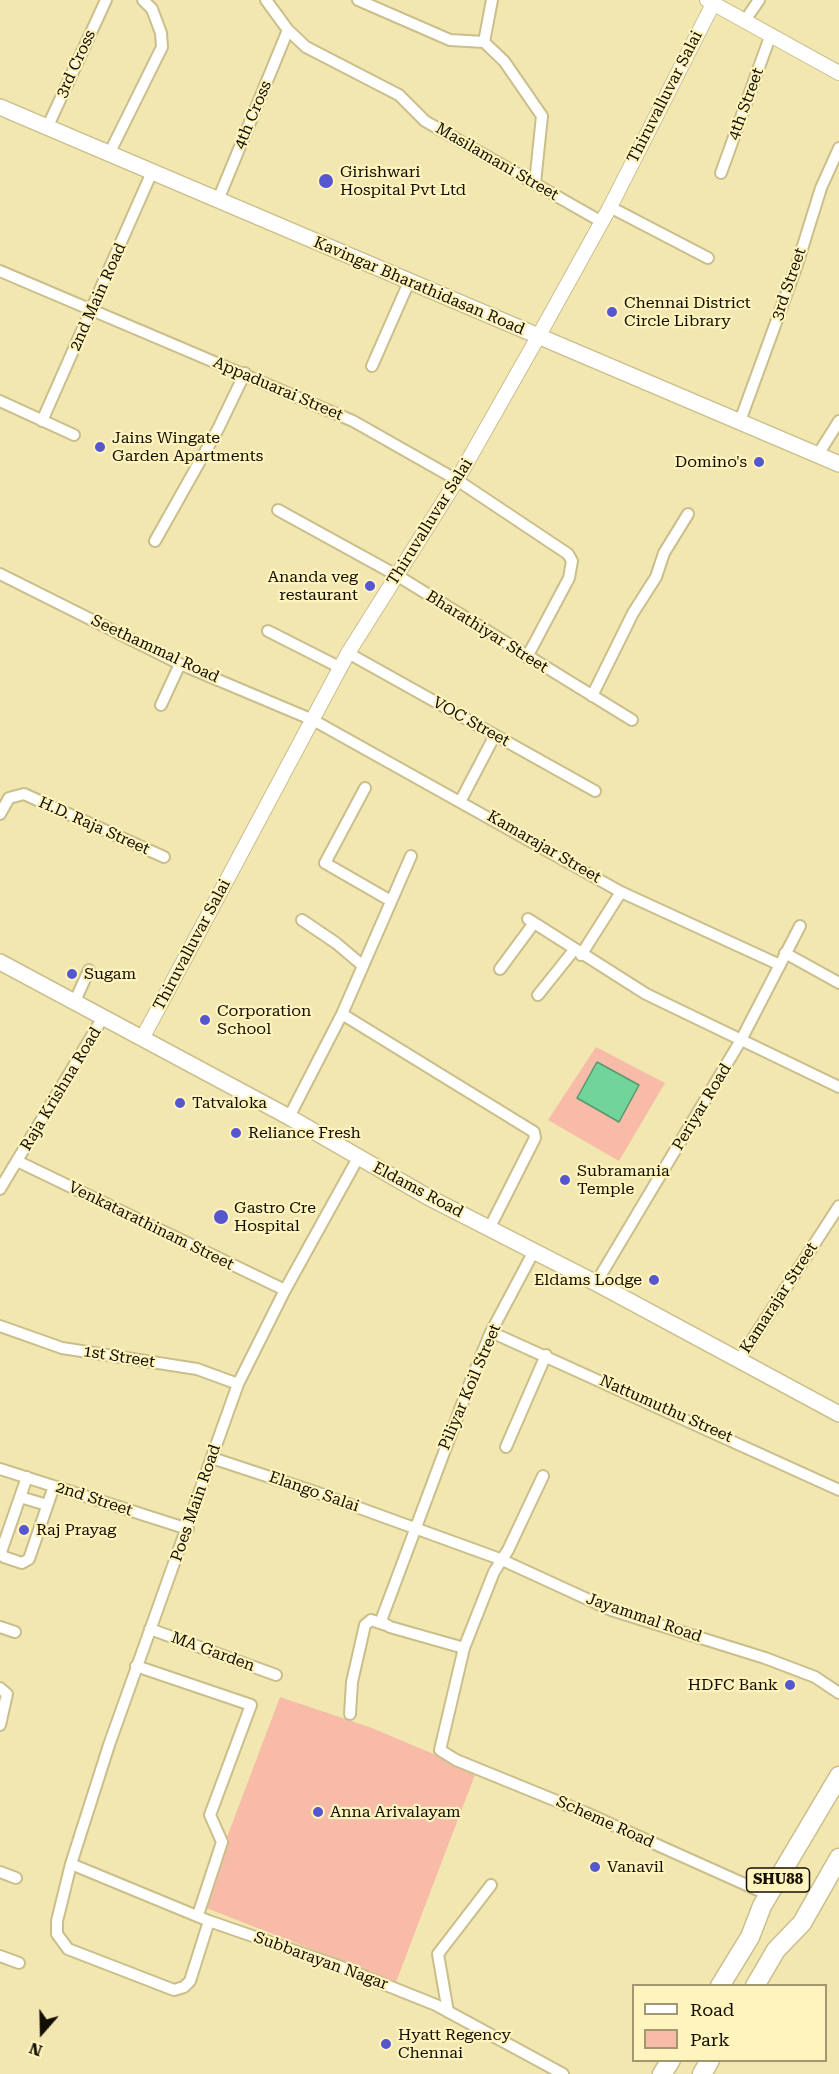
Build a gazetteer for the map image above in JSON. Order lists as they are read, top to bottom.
{
  "streets": {
    "main road": ["Kavingar Bharathidasan Road", "Eldams Road", "SHU88"],
    "street": [
      "3rd Cross",
      "Thiruvalluvar Salai",
      "4th Street",
      "4th Cross",
      "Masilamani Street",
      "3rd Street",
      "2nd Main Road",
      "Appaduarai Street",
      "Bharathiyar Street",
      "Seethammal Road",
      "VOC Street",
      "H.D. Raja Street",
      "Kamarajar Street",
      "Raja Krishna Road",
      "Periyar Road",
      "Venkatarathinam Street",
      "1st Street",
      "Piliyar Koil Street",
      "Nattumuthu Street",
      "Elango Salai",
      "2nd Street",
      "Poes Main Road",
      "Jayammal Road",
      "MA Garden",
      "Scheme Road",
      "Subbarayan Nagar"
    ]
  },
  "crossings": [
    ["3rd Cross", "Kavingar Bharathidasan Road"],
    ["Thiruvalluvar Salai", "Masilamani Street"],
    ["Thiruvalluvar Salai", "Kavingar Bharathidasan Road"],
    ["Thiruvalluvar Salai", "Appaduarai Street"],
    ["Thiruvalluvar Salai", "Bharathiyar Street"],
    ["Thiruvalluvar Salai", "Seethammal Road"],
    ["Thiruvalluvar Salai", "VOC Street"],
    ["Thiruvalluvar Salai", "Kamarajar Street"],
    ["Thiruvalluvar Salai", "Eldams Road"],
    ["4th Cross", "Masilamani Street"],
    ["4th Cross", "Kavingar Bharathidasan Road"],
    ["3rd Street", "Kavingar Bharathidasan Road"],
    ["Kavingar Bharathidasan Road", "2nd Main Road"],
    ["2nd Main Road", "Appaduarai Street"],
    ["Appaduarai Street", "Bharathiyar Street"],
    ["Seethammal Road", "Kamarajar Street"],
    ["Kamarajar Street", "Periyar Road"],
    ["Kamarajar Street", "Eldams Road"],
    ["Raja Krishna Road", "Eldams Road"],
    ["Raja Krishna Road", "Venkatarathinam Street"],
    ["Periyar Road", "Eldams Road"],
    ["Eldams Road", "Piliyar Koil Street"],
    ["Eldams Road", "Poes Main Road"],
    ["Venkatarathinam Street", "Poes Main Road"],
    ["1st Street", "Poes Main Road"],
    ["Piliyar Koil Street", "Nattumuthu Street"],
    ["Piliyar Koil Street", "Elango Salai"],
    ["Piliyar Koil Street", "Jayammal Road"],
    ["Elango Salai", "Poes Main Road"],
    ["Elango Salai", "Jayammal Road"],
    ["2nd Street", "Poes Main Road"],
    ["Poes Main Road", "MA Garden"],
    ["Poes Main Road", "Subbarayan Nagar"],
    ["Scheme Road", "SHU88"]
  ],
  "places": [
    "Girishwari Hospital Pvt Ltd",
    "Chennai District Circle Library",
    "Jains Wingate Garden Apartments",
    "Domino's",
    "Ananda veg restaurant",
    "Sugam",
    "Corporation School",
    "Tatvaloka",
    "Reliance Fresh",
    "Subramania Temple",
    "Gastro Cre Hospital",
    "Eldams Lodge",
    "Raj Prayag",
    "HDFC Bank",
    "Anna Arivalayam",
    "Vanavil",
    "Hyatt Regency Chennai"
  ],
  "legend": ["Road", "Park"],
  "north": "bottom"
}
